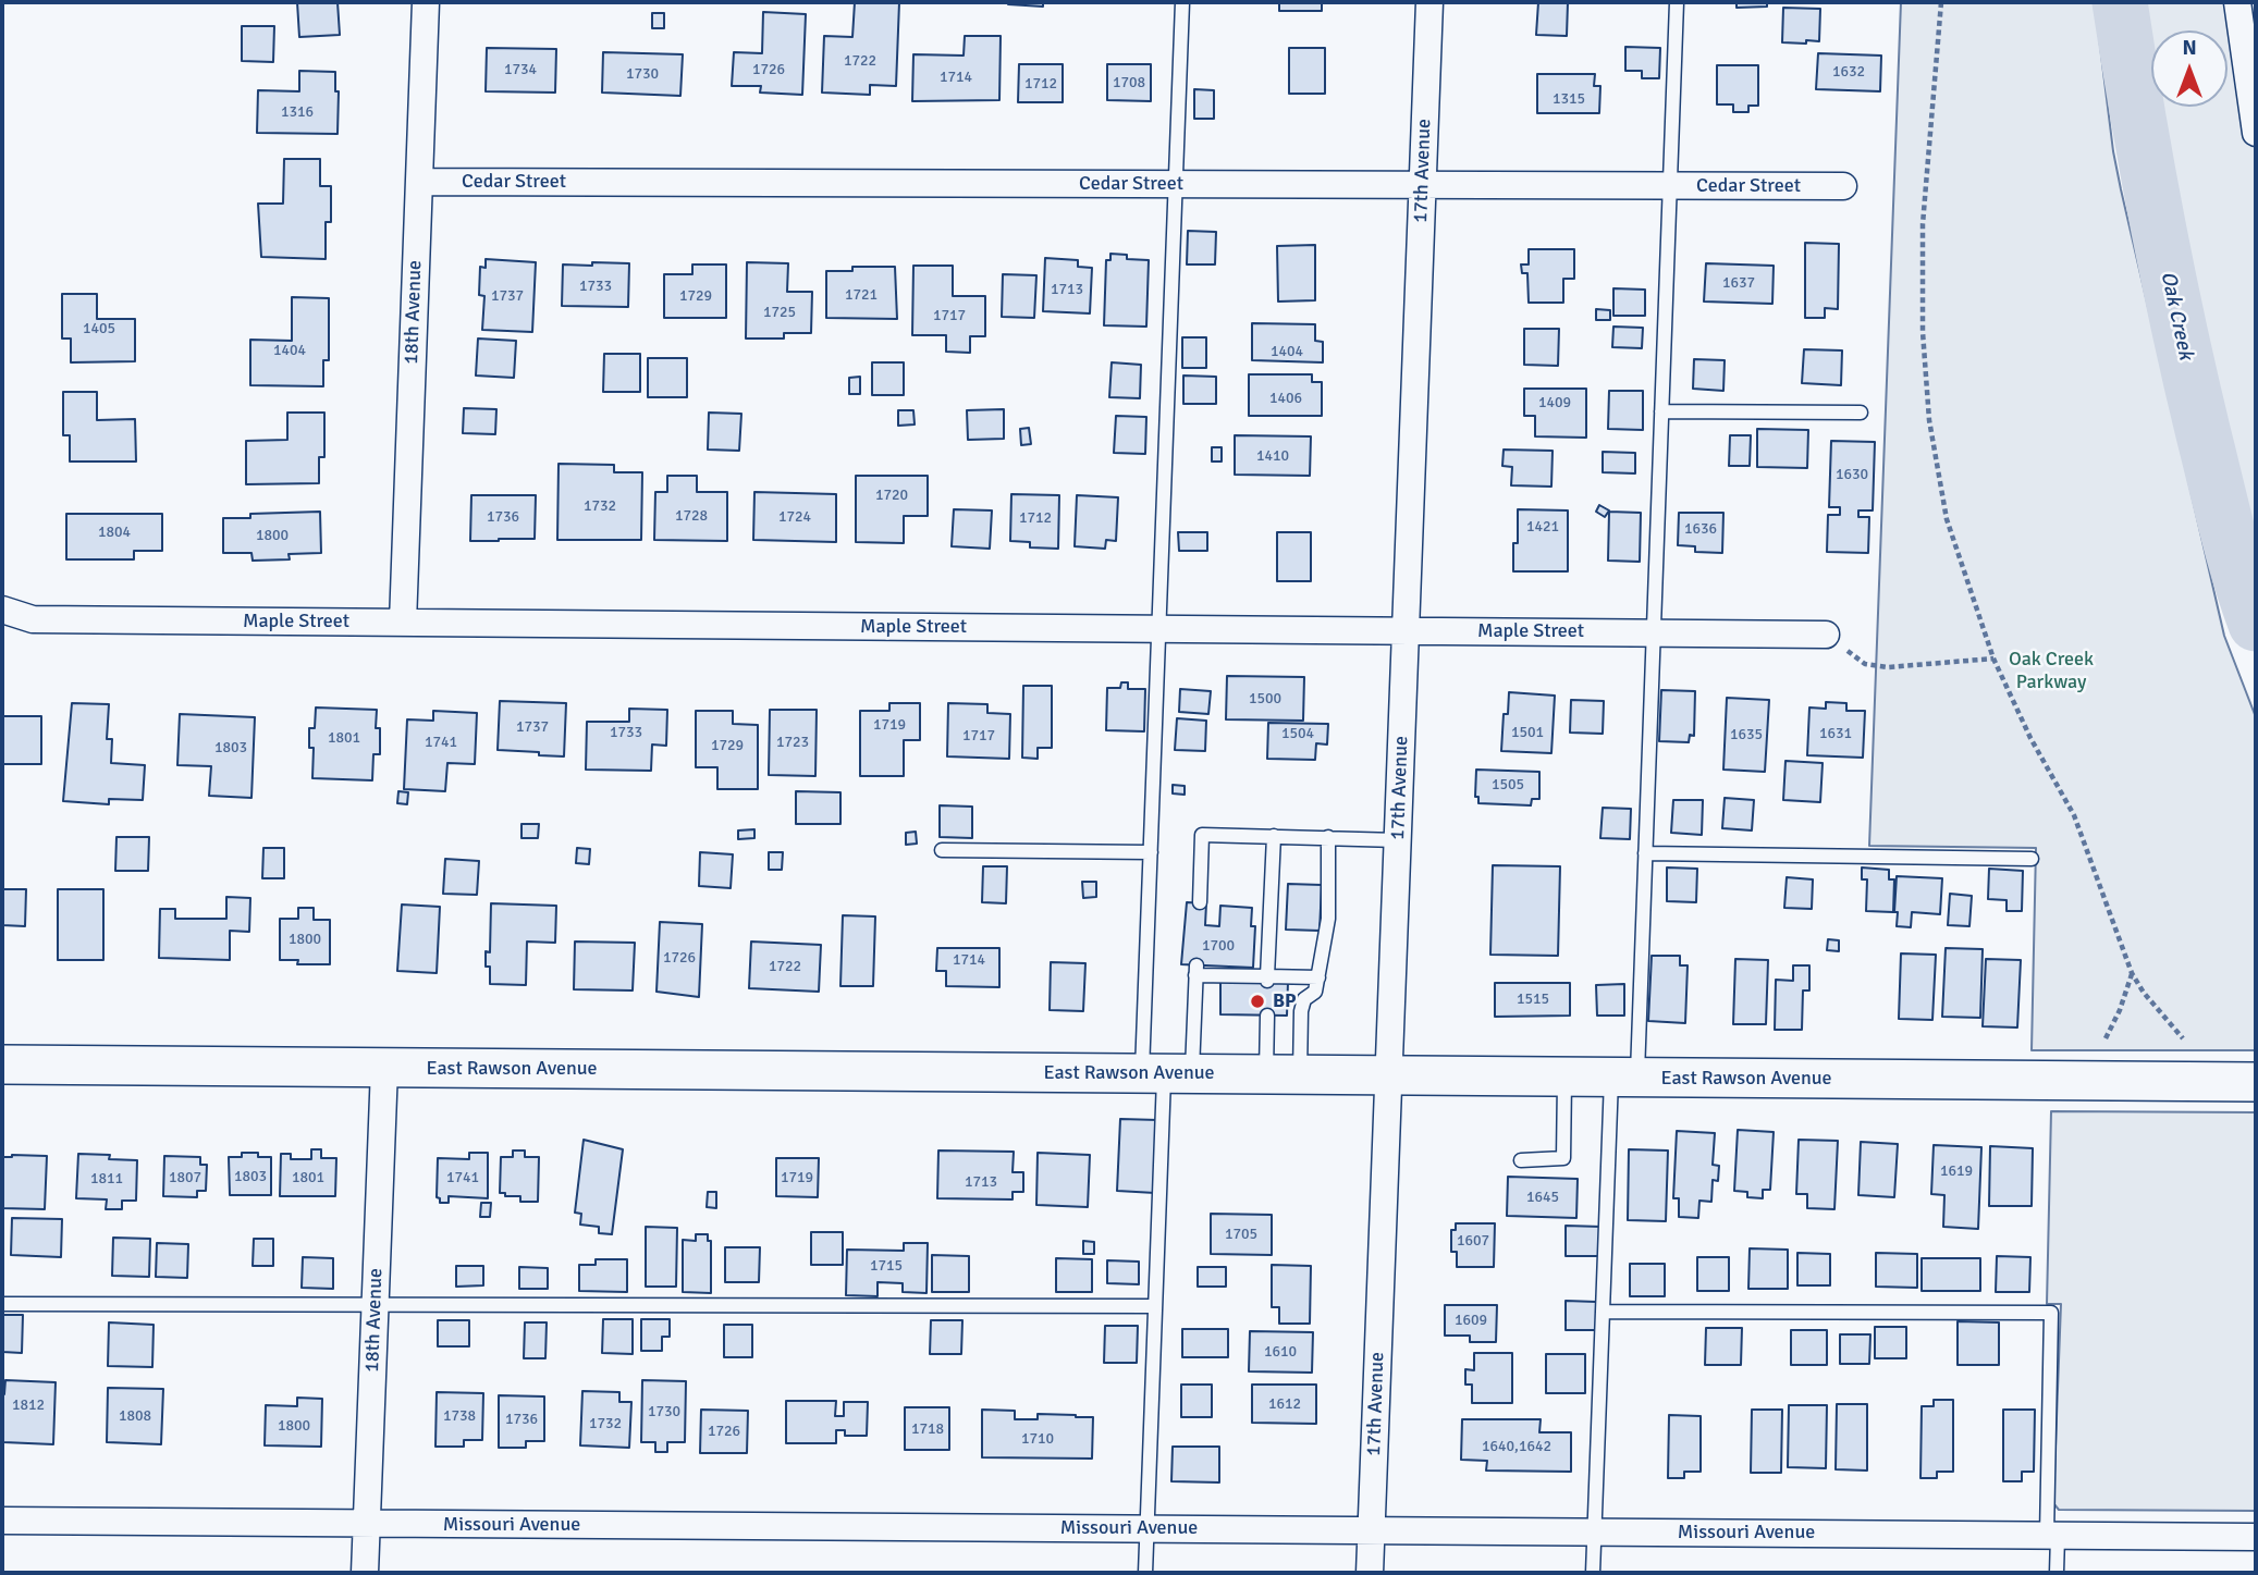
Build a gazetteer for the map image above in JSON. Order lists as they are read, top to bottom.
{
  "streets": {
    "main road": ["East Rawson Avenue"],
    "street": [
      "17th Avenue",
      "Cedar Street",
      "18th Avenue",
      "Maple Street",
      "Missouri Avenue"
    ]
  },
  "crossings": [
    ["17th Avenue", "Cedar Street"],
    ["17th Avenue", "Maple Street"],
    ["17th Avenue", "East Rawson Avenue"],
    ["17th Avenue", "Missouri Avenue"],
    ["Cedar Street", "18th Avenue"],
    ["18th Avenue", "Maple Street"],
    ["18th Avenue", "East Rawson Avenue"],
    ["18th Avenue", "Missouri Avenue"]
  ],
  "water": ["Oak Creek"],
  "parks": ["Oak Creek Parkway"],
  "places": ["BP"],
  "house_numbers": [
    "1722",
    "1734",
    "1726",
    "1632",
    "1730",
    "1714",
    "1708",
    "1712",
    "1315",
    "1316",
    "1637",
    "1733",
    "1713",
    "1721",
    "1737",
    "1729",
    "1725",
    "1717",
    "1405",
    "1404",
    "1404",
    "1406",
    "1409",
    "1410",
    "1630",
    "1720",
    "1732",
    "1728",
    "1736",
    "1724",
    "1712",
    "1421",
    "1636",
    "1804",
    "1800",
    "1500",
    "1719",
    "1737",
    "1733",
    "1501",
    "1504",
    "1631",
    "1635",
    "1717",
    "1801",
    "1741",
    "1723",
    "1729",
    "1803",
    "1505",
    "1800",
    "1700",
    "1726",
    "1714",
    "1722",
    "1515",
    "1619",
    "1803",
    "1807",
    "1801",
    "1741",
    "1719",
    "1811",
    "1713",
    "1645",
    "1705",
    "1607",
    "1715",
    "1609",
    "1610",
    "1612",
    "1812",
    "1730",
    "1808",
    "1738",
    "1736",
    "1732",
    "1800",
    "1718",
    "1726",
    "1710",
    "1640,1642"
  ],
  "north": "top"
}
